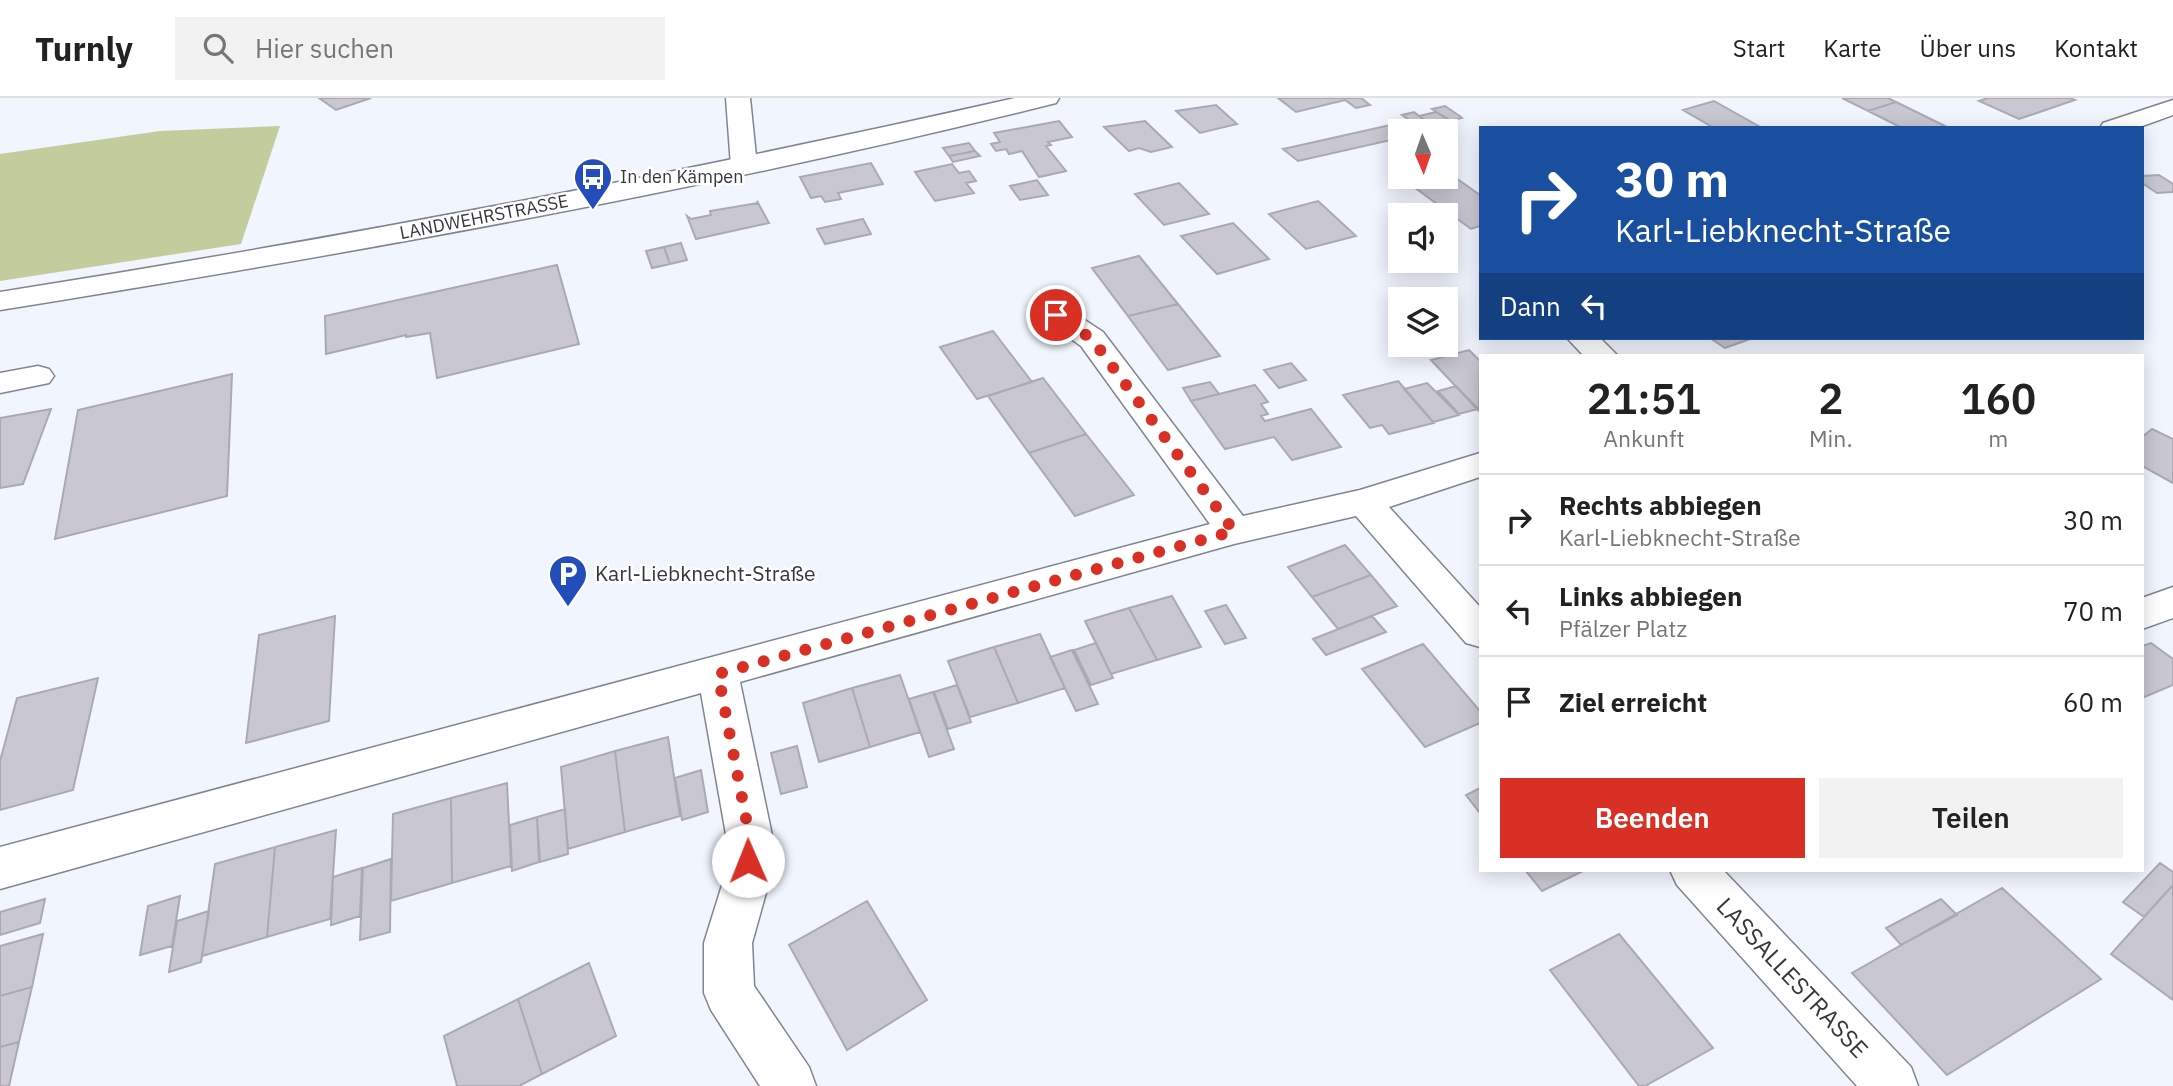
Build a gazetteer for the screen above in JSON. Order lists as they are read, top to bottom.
{
  "streets": {
    "street": ["LANDWEHRSTRASSE", "LASSALLESTRASSE"]
  },
  "places": {
    "bus stop": ["In den Kämpen"],
    "parking": ["Karl-Liebknecht-Straße"]
  },
  "north": "bottom",
  "page": {
    "header": "Turnly",
    "search": "Hier suchen",
    "nav": [
      "Start",
      "Karte",
      "Über uns",
      "Kontakt"
    ],
    "turn": ["30 m", "Karl-Liebknecht-Straße"],
    "then": "Dann",
    "eta": [
      "21:51",
      "Ankunft",
      "2",
      "Min.",
      "160",
      "m"
    ],
    "list": [
      {
        "name": "Rechts abbiegen",
        "note": "Karl-Liebknecht-Straße",
        "value": "30 m"
      },
      {
        "name": "Links abbiegen",
        "note": "Pfälzer Platz",
        "value": "70 m"
      },
      {
        "name": "Ziel erreicht",
        "value": "60 m"
      }
    ],
    "buttons": ["Beenden", "Teilen"]
  }
}
